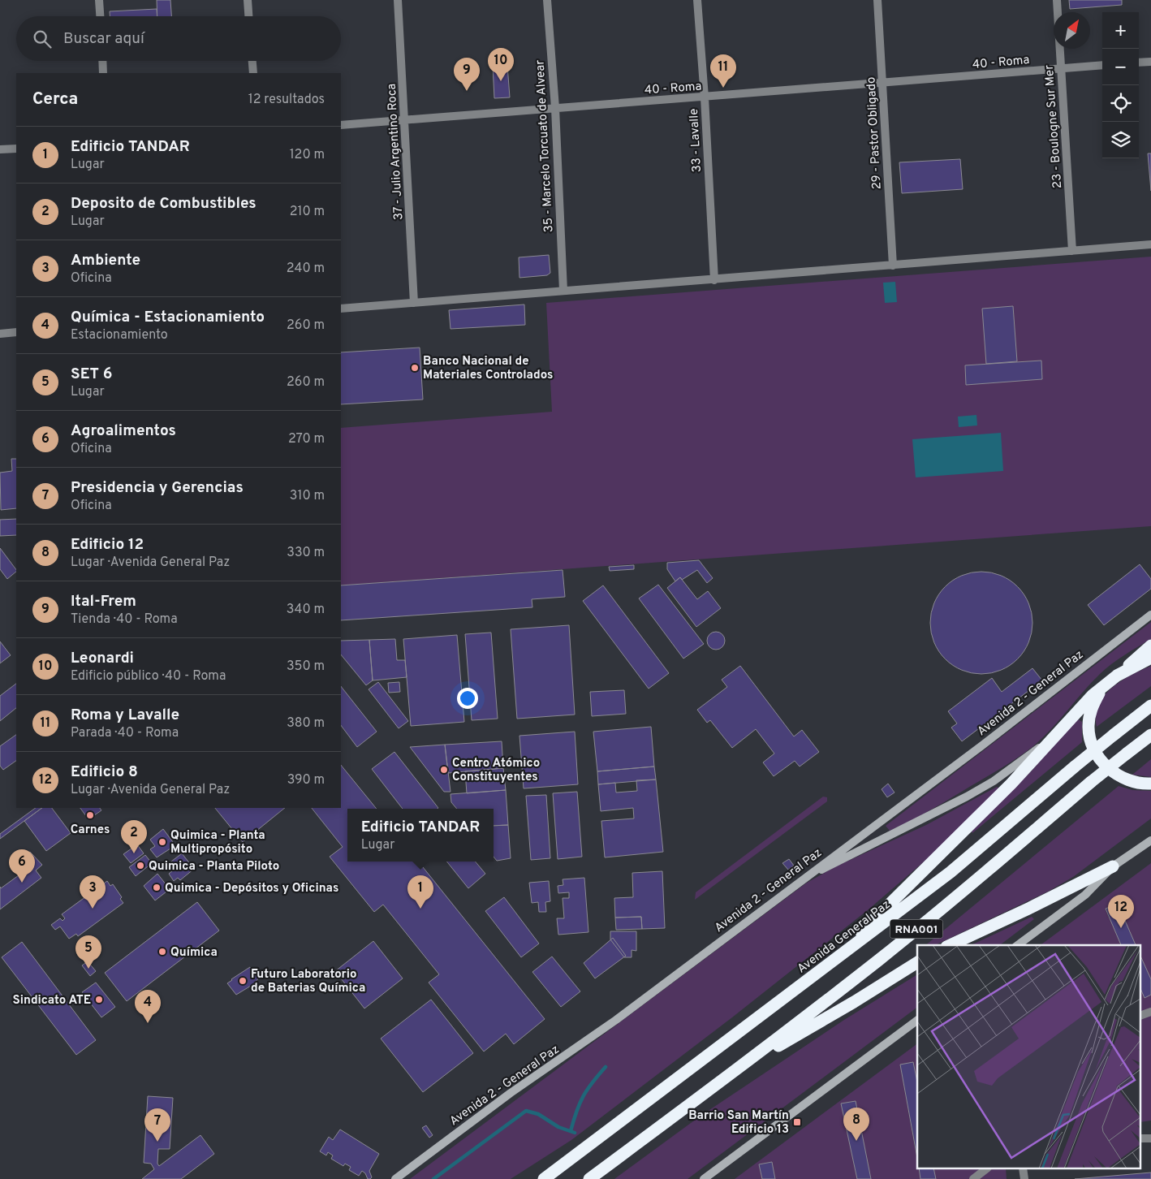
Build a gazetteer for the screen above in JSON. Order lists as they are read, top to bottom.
{
  "streets": {
    "highway": ["RNA001", "Avenida General Paz"],
    "street": [
      "40 - Roma",
      "23 - Boulogne Sur Mer",
      "29 - Pastor Obligado",
      "33 - Lavalle",
      "35 - Marcelo Torcuato de Alvear",
      "37 - Julio Argentino Roca",
      "Avenida 2 - General Paz"
    ]
  },
  "crossings": [
    ["40 - Roma", "23 - Boulogne Sur Mer"],
    ["40 - Roma", "29 - Pastor Obligado"],
    ["40 - Roma", "33 - Lavalle"],
    ["40 - Roma", "35 - Marcelo Torcuato de Alvear"],
    ["40 - Roma", "37 - Julio Argentino Roca"]
  ],
  "places": {
    "other": [
      "Banco Nacional de Materiales Controlados",
      "Centro Atómico Constituyentes",
      "Carnes",
      "Quimica - Planta Multipropósito",
      "Quimica - Planta Piloto",
      "Quimica - Depósitos y Oficinas",
      "Química",
      "Futuro Laboratorio de Baterias Química",
      "Sindicato ATE"
    ],
    "transit": ["Barrio San Martín Edificio 13"]
  },
  "north": "top right",
  "page": {
    "map_buttons": ["+", "−"],
    "search": "Buscar aquí",
    "pins": [
      "10",
      "11",
      "9",
      "2",
      "6",
      "1",
      "3",
      "12",
      "5",
      "4",
      "8",
      "7"
    ],
    "heading": ["Cerca", "12 resultados"],
    "list": [
      {
        "mark": "1",
        "name": "Edificio TANDAR",
        "note": "Lugar",
        "value": "120 m"
      },
      {
        "mark": "2",
        "name": "Deposito de Combustibles",
        "note": "Lugar",
        "value": "210 m"
      },
      {
        "mark": "3",
        "name": "Ambiente",
        "note": "Oficina",
        "value": "240 m"
      },
      {
        "mark": "4",
        "name": "Química - Estacionamiento",
        "note": "Estacionamiento",
        "value": "260 m"
      },
      {
        "mark": "5",
        "name": "SET 6",
        "note": "Lugar",
        "value": "260 m"
      },
      {
        "mark": "6",
        "name": "Agroalimentos",
        "note": "Oficina",
        "value": "270 m"
      },
      {
        "mark": "7",
        "name": "Presidencia y Gerencias",
        "note": "Oficina",
        "value": "310 m"
      },
      {
        "mark": "8",
        "name": "Edificio 12",
        "note": "Lugar · Avenida General Paz",
        "value": "330 m"
      },
      {
        "mark": "9",
        "name": "Ital-Frem",
        "note": "Tienda · 40 - Roma",
        "value": "340 m"
      },
      {
        "mark": "10",
        "name": "Leonardi",
        "note": "Edificio público · 40 - Roma",
        "value": "350 m"
      },
      {
        "mark": "11",
        "name": "Roma y Lavalle",
        "note": "Parada · 40 - Roma",
        "value": "380 m"
      },
      {
        "mark": "12",
        "name": "Edificio 8",
        "note": "Lugar · Avenida General Paz",
        "value": "390 m"
      }
    ],
    "popup": ["Edificio TANDAR", "Lugar"]
  }
}
